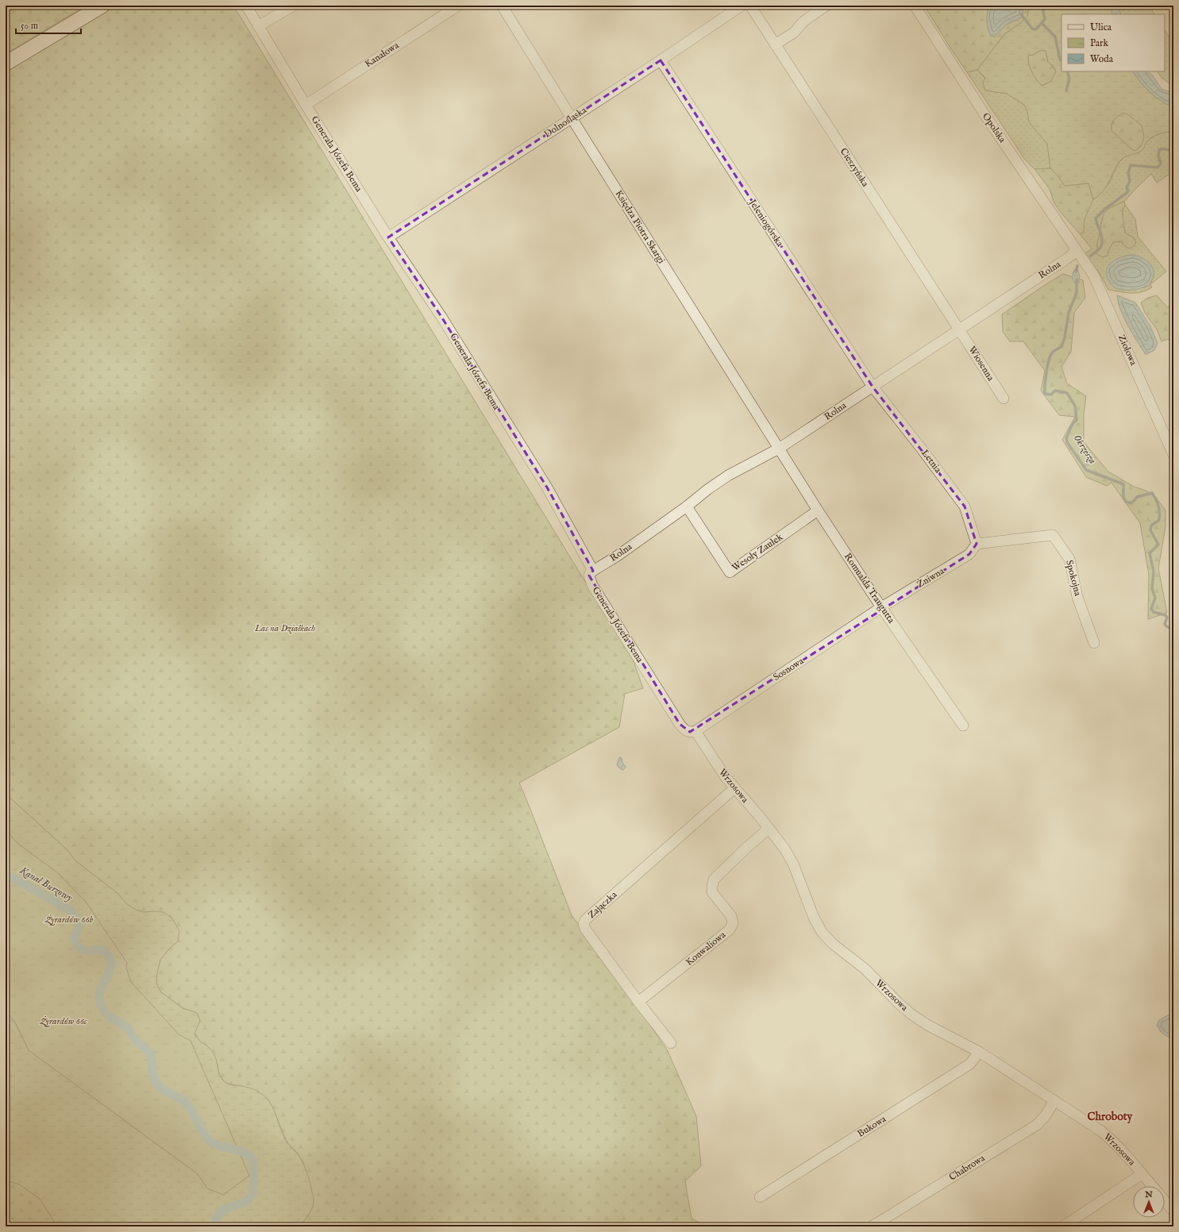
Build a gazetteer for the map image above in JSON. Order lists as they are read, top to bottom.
{
  "streets": {
    "street": [
      "Kanałowa",
      "Dolnośląska",
      "Opolska",
      "Generała Józefa Bema",
      "Cieszyńska",
      "Jeleniogórska",
      "Księdza Piotra Skargi",
      "Rolna",
      "Ziołowa",
      "Wiosenna",
      "Letnia",
      "Wesoły Zaułek",
      "Żniwna",
      "Spokojna",
      "Romualda Traugutta",
      "Sosnowa",
      "Wrzosowa",
      "Zajączka",
      "Konwaliowa",
      "Bukowa",
      "Chabrowa"
    ]
  },
  "crossings": [
    ["Kanałowa", "Generała Józefa Bema"],
    ["Dolnośląska", "Generała Józefa Bema"],
    ["Dolnośląska", "Jeleniogórska"],
    ["Dolnośląska", "Księdza Piotra Skargi"],
    ["Opolska", "Rolna"],
    ["Opolska", "Ziołowa"],
    ["Generała Józefa Bema", "Rolna"],
    ["Generała Józefa Bema", "Sosnowa"],
    ["Generała Józefa Bema", "Wrzosowa"],
    ["Cieszyńska", "Rolna"],
    ["Cieszyńska", "Wiosenna"],
    ["Jeleniogórska", "Rolna"],
    ["Jeleniogórska", "Letnia"],
    ["Księdza Piotra Skargi", "Rolna"],
    ["Księdza Piotra Skargi", "Romualda Traugutta"],
    ["Rolna", "Ziołowa"],
    ["Rolna", "Wiosenna"],
    ["Rolna", "Letnia"],
    ["Rolna", "Wesoły Zaułek"],
    ["Rolna", "Romualda Traugutta"],
    ["Letnia", "Żniwna"],
    ["Letnia", "Spokojna"],
    ["Wesoły Zaułek", "Romualda Traugutta"],
    ["Żniwna", "Spokojna"],
    ["Żniwna", "Romualda Traugutta"],
    ["Żniwna", "Sosnowa"],
    ["Romualda Traugutta", "Sosnowa"],
    ["Sosnowa", "Wrzosowa"],
    ["Wrzosowa", "Zajączka"],
    ["Wrzosowa", "Konwaliowa"],
    ["Wrzosowa", "Bukowa"],
    ["Wrzosowa", "Chabrowa"],
    ["Zajączka", "Konwaliowa"]
  ],
  "districts": ["Chroboty"],
  "water": ["Okrzesza", "Kanał Burzowy"],
  "parks": ["Las na Działkach", "Żyrardów 66b", "Żyrardów 66c"],
  "legend": ["Ulica", "Park", "Woda"],
  "scale_bar": "50 m",
  "north": "top"
}
